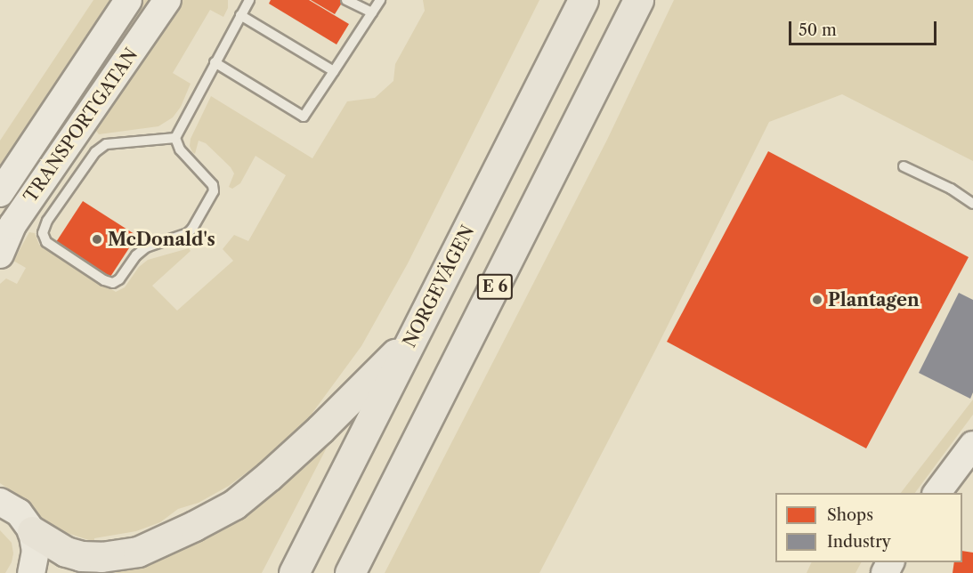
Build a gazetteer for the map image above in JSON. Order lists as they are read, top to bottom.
{
  "streets": {
    "highway": ["NORGEVÄGEN", "E 6"],
    "street": ["TRANSPORTGATAN"]
  },
  "places": ["McDonald's", "Plantagen"],
  "legend": ["Shops", "Industry"],
  "scale_bar": "50 m"
}
